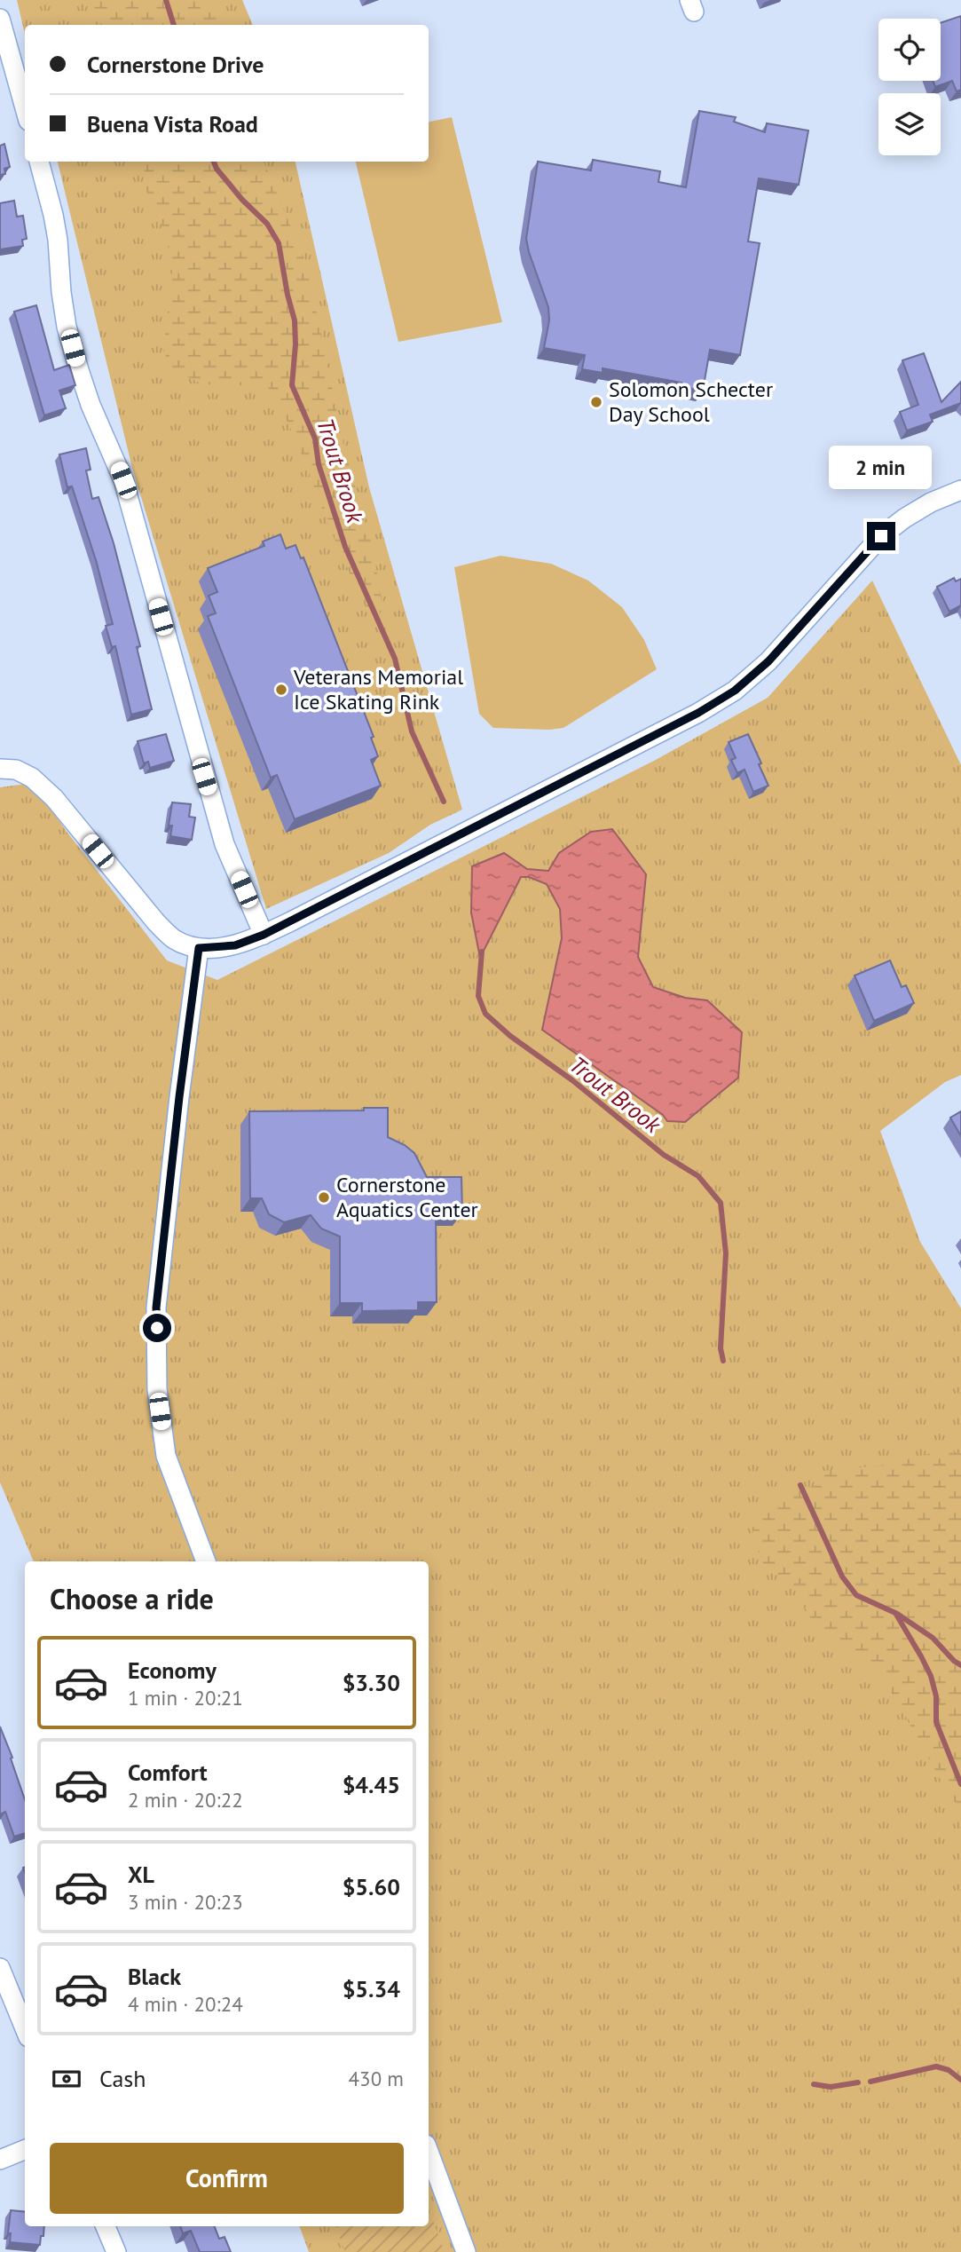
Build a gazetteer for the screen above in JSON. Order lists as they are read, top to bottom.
{
  "water": ["Trout Brook"],
  "places": ["Solomon Schecter Day School", "Veterans Memorial Ice Skating Rink", "Cornerstone Aquatics Center"],
  "page": {
    "banner": ["Cornerstone Drive", "Buena Vista Road"],
    "bubble": "2 min",
    "heading": "Choose a ride",
    "list": [
      {
        "name": "Economy",
        "note": "1 min · 20:21",
        "value": "$3.30"
      },
      {
        "name": "Comfort",
        "note": "2 min · 20:22",
        "value": "$4.45"
      },
      {
        "name": "XL",
        "note": "3 min · 20:23",
        "value": "$5.60"
      },
      {
        "name": "Black",
        "note": "4 min · 20:24",
        "value": "$5.34"
      }
    ],
    "pay": ["Cash", "430 m"],
    "buttons": "Confirm"
  }
}
